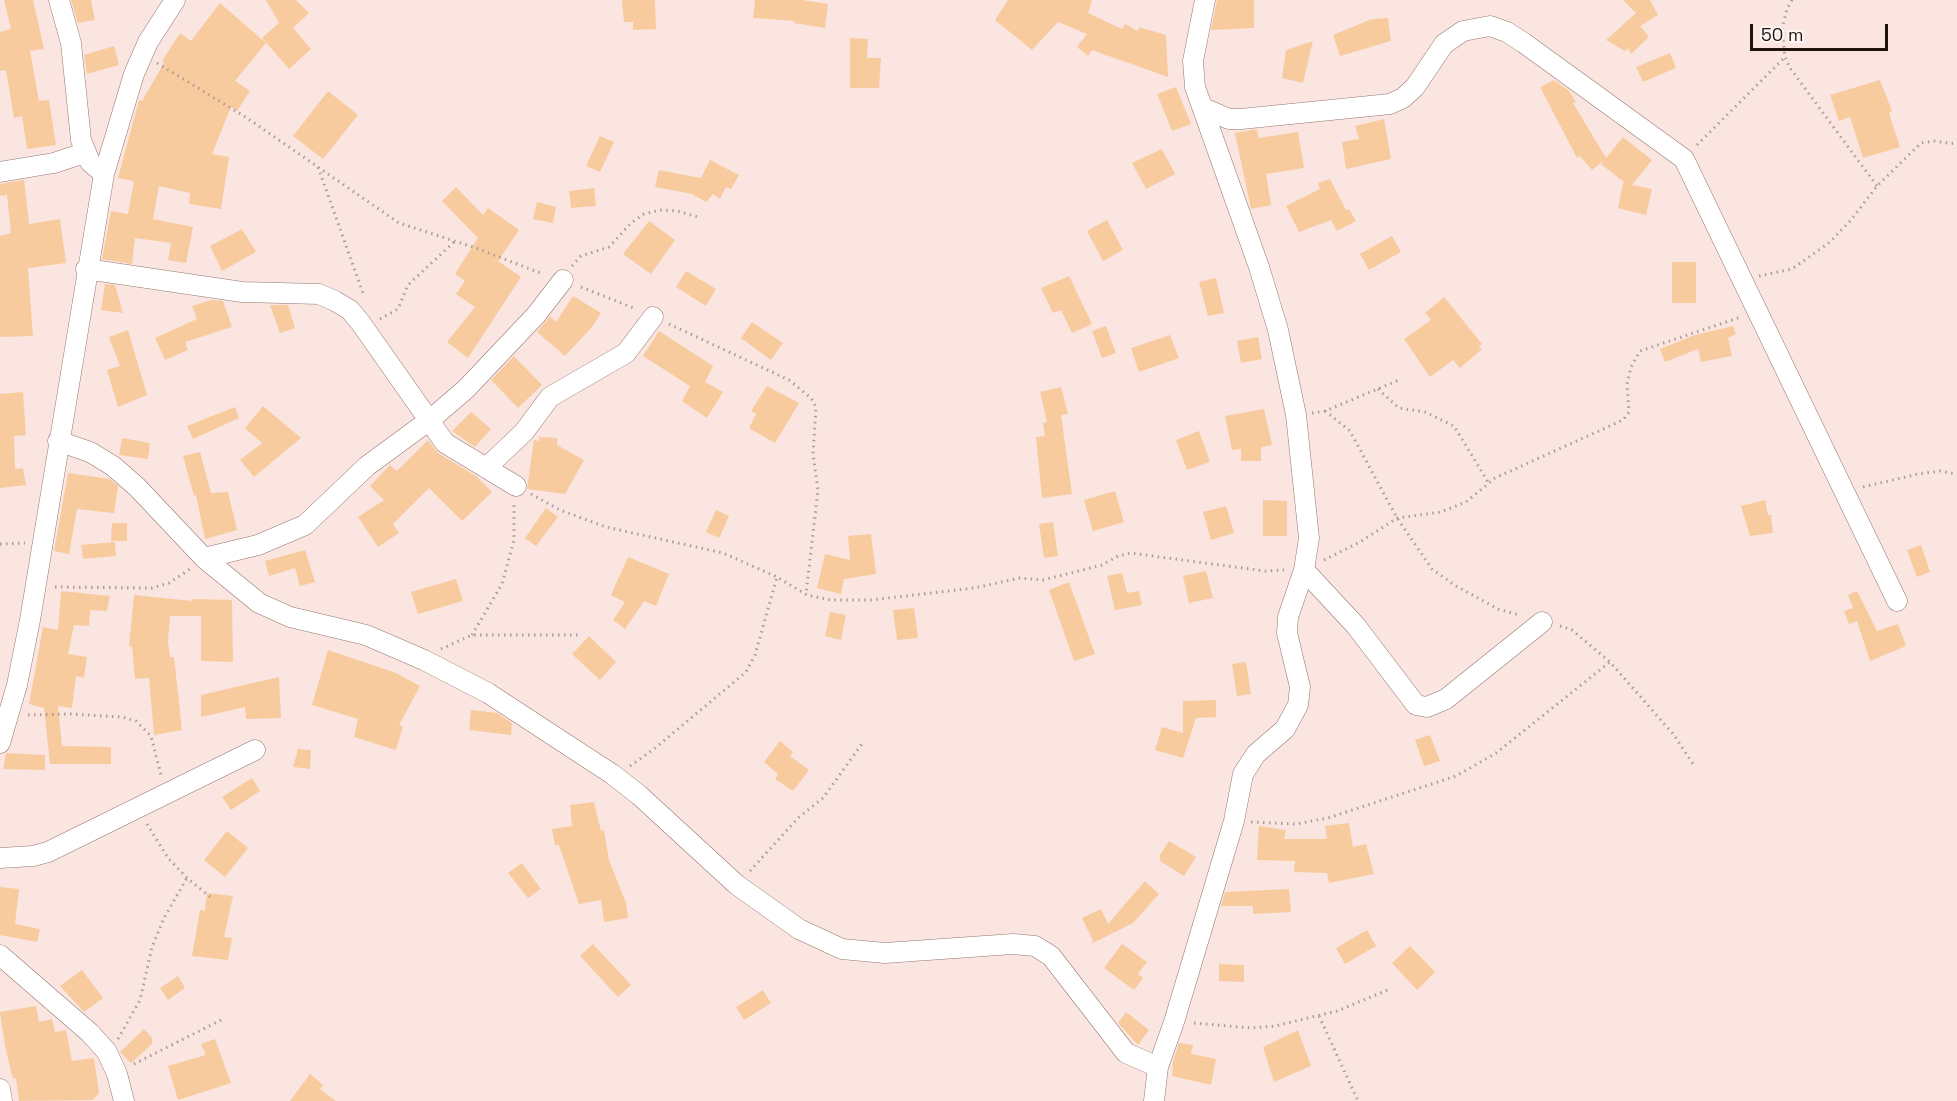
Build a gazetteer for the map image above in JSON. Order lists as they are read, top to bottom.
{
  "scale_bar": "50 m"
}
